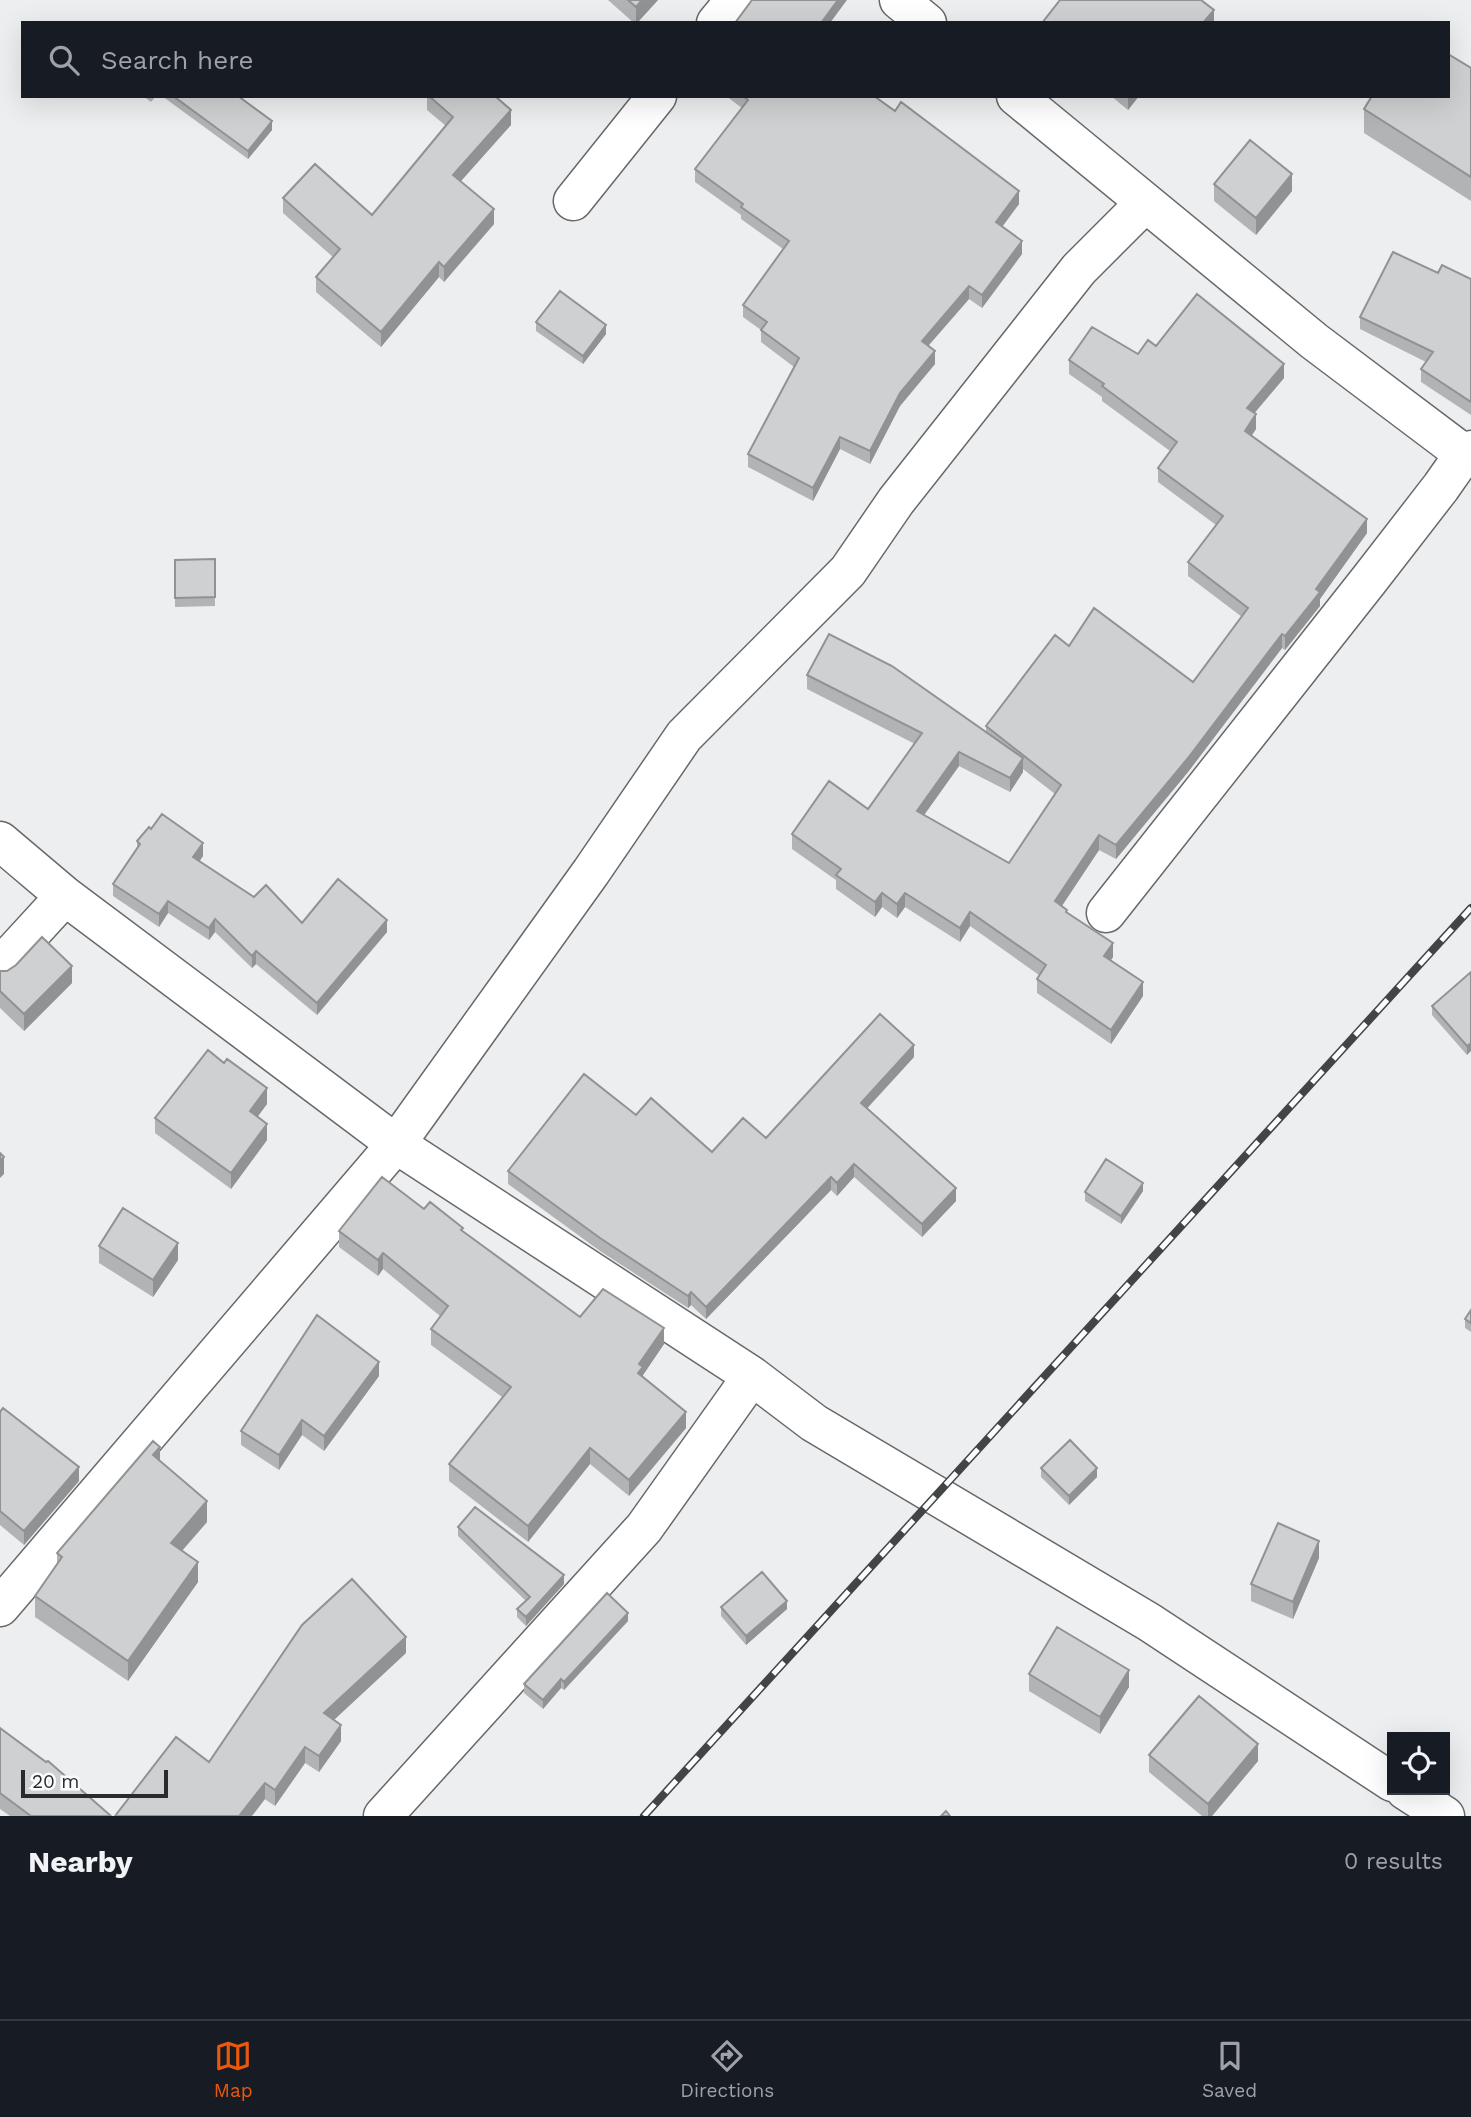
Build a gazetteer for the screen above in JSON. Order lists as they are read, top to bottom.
{
  "scale_bar": "20 m",
  "page": {
    "search": "Search here",
    "scale": "20 m",
    "heading": ["Nearby", "0 results"],
    "nav": ["Map", "Directions", "Saved"]
  }
}
